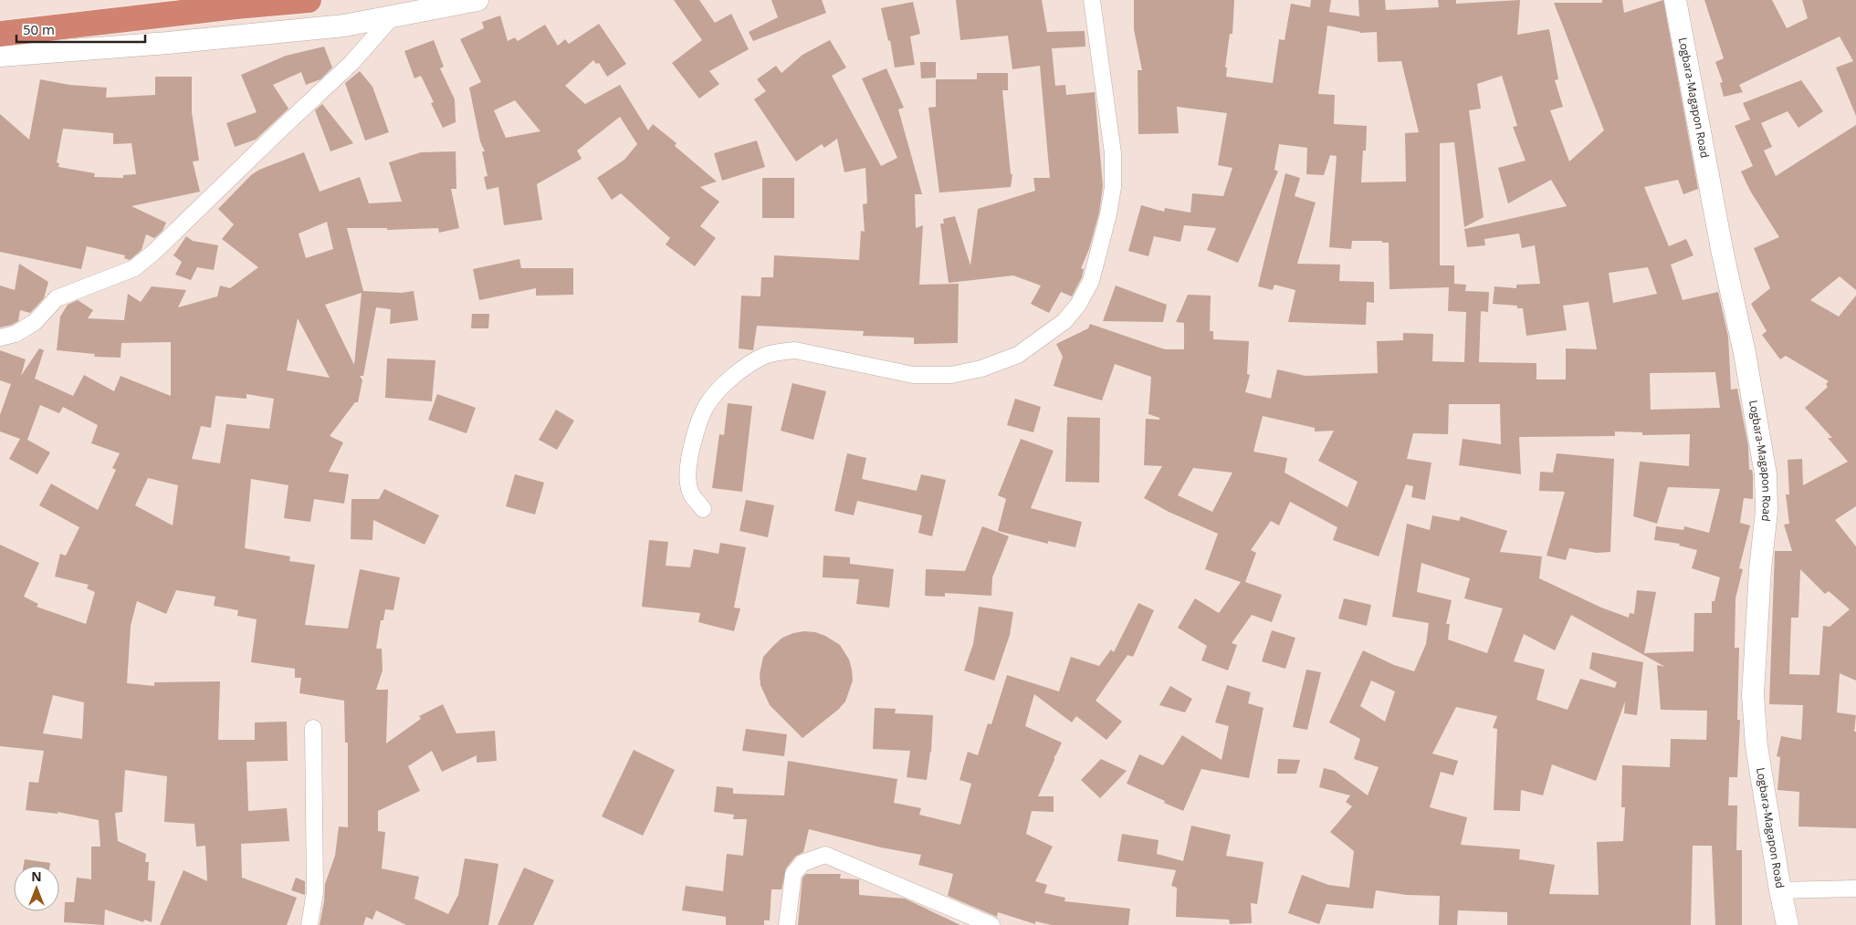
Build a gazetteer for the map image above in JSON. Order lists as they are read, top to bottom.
{
  "streets": {
    "street": ["Logbara-Magapon Road"]
  },
  "scale_bar": "50 m",
  "north": "top"
}
